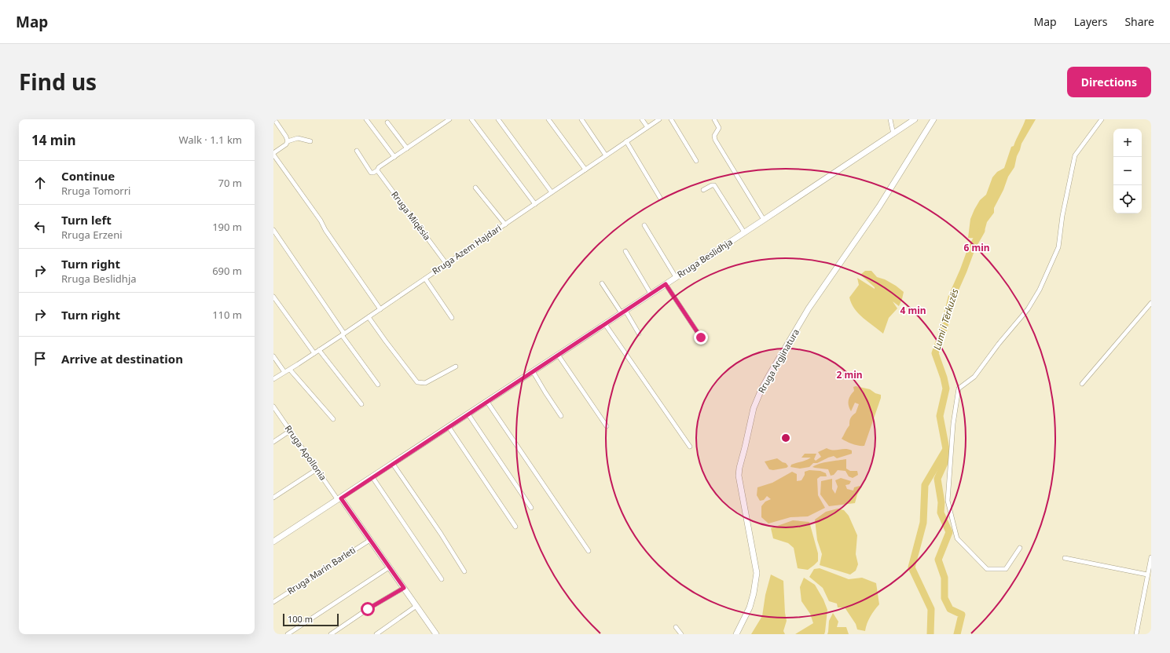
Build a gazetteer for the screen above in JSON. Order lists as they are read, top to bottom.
{
  "streets": {
    "main road": ["Rruga Beslidhja", "Rruga Argjinatura"],
    "street": [
      "Rruga Miqësia",
      "Rruga Azem Hajdari",
      "Rruga Apollonia",
      "Rruga Marin Barleti"
    ]
  },
  "crossings": [
    ["Rruga Miqësia", "Rruga Azem Hajdari"],
    ["Rruga Beslidhja", "Rruga Apollonia"]
  ],
  "water": ["Lumi i Tërkuzës"],
  "scale_bar": "100 m",
  "page": {
    "header": "Map",
    "nav": ["Map", "Layers", "Share"],
    "title": "Find us",
    "buttons": "Directions",
    "heading": ["14 min", "Walk · 1.1 km"],
    "map_buttons": ["+", "−"],
    "list": [
      ["Continue", "Rruga Tomorri", "70 m"],
      ["Turn left", "Rruga Erzeni", "190 m"],
      ["Turn right", "Rruga Beslidhja", "690 m"],
      ["Turn right", "110 m"],
      "Arrive at destination"
    ],
    "scale": "100 m"
  },
  "rings": ["6 min", "4 min", "2 min"]
}
